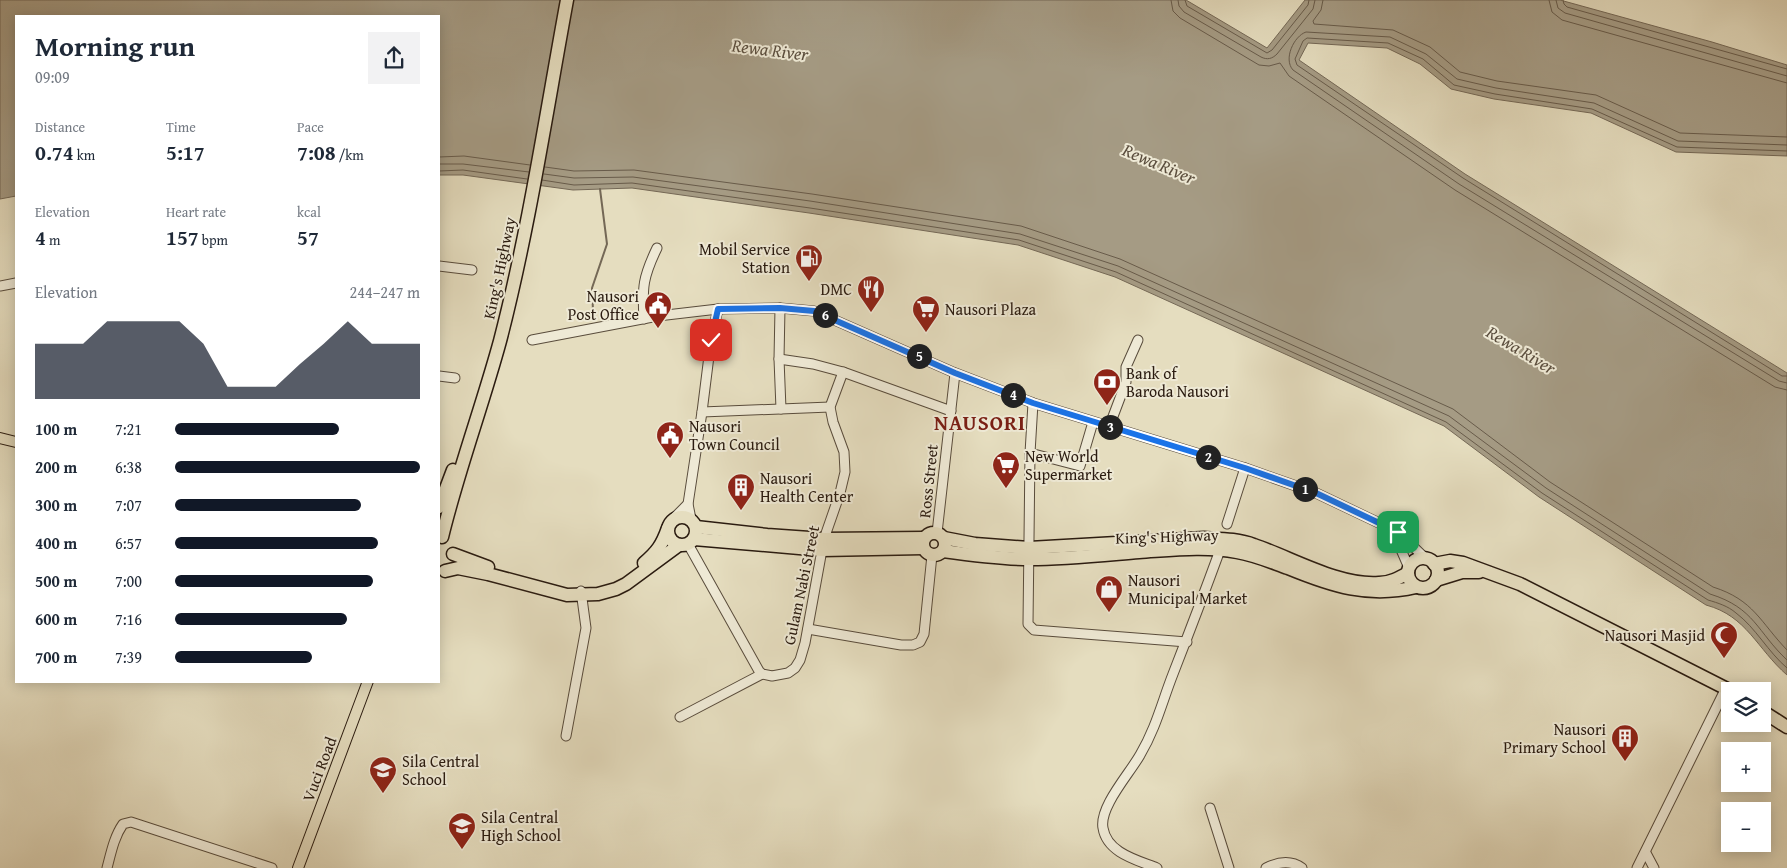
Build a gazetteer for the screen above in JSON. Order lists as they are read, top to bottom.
{
  "streets": {
    "highway": ["King's Highway"],
    "main road": ["Vuci Road"],
    "street": ["Ross Street", "Gulam Nabi Street"]
  },
  "crossings": [
    ["King's Highway", "Ross Street"],
    ["King's Highway", "Gulam Nabi Street"],
    ["Ross Street", "Gulam Nabi Street"]
  ],
  "districts": ["NAUSORI"],
  "water": ["Rewa River"],
  "places": {
    "fuel station": ["Mobil Service Station"],
    "restaurant": ["DMC"],
    "public building": ["Nausori Post Office", "Nausori Town Council"],
    "supermarket": ["Nausori Plaza", "New World Supermarket"],
    "bank": ["Bank of Baroda Nausori"],
    "building": ["Nausori Health Center", "Nausori Primary School"],
    "shop": ["Nausori Municipal Market"],
    "mosque": ["Nausori Masjid"],
    "school or university": ["Sila Central School", "Sila Central High School"]
  },
  "page": {
    "heading": ["Morning run", "09:09"],
    "stats": [
      ["Distance", "0.74 km"],
      ["Time", "5:17"],
      ["Pace", "7:08 /km"],
      ["Elevation", "4 m"],
      ["Heart rate", "157 bpm"],
      ["kcal", "57"]
    ],
    "chart": ["Elevation", "244–247 m"],
    "pins": [
      "6",
      "5",
      "4",
      "3",
      "2",
      "1"
    ],
    "list": [
      {
        "name": "100 m",
        "note": "7:21"
      },
      {
        "name": "200 m",
        "note": "6:38"
      },
      {
        "name": "300 m",
        "note": "7:07"
      },
      {
        "name": "400 m",
        "note": "6:57"
      },
      {
        "name": "500 m",
        "note": "7:00"
      },
      {
        "name": "600 m",
        "note": "7:16"
      },
      {
        "name": "700 m",
        "note": "7:39"
      }
    ],
    "map_buttons": ["+", "−"]
  }
}
